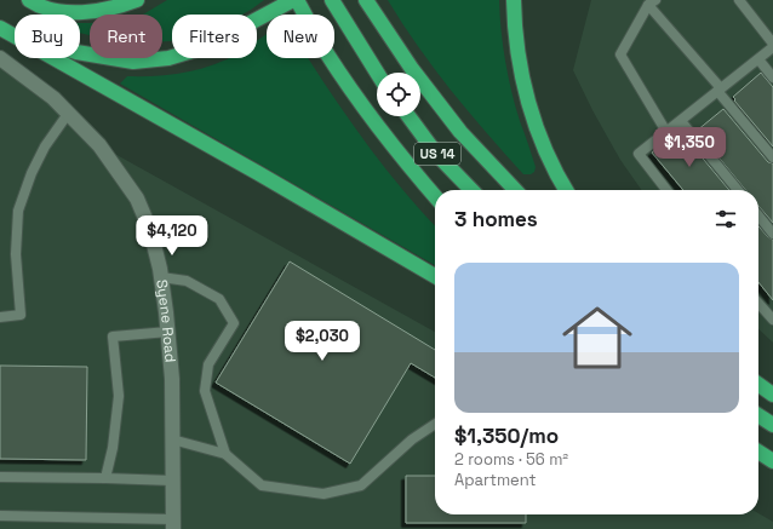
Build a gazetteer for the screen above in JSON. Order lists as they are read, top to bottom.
{
  "streets": {
    "highway": ["US 14"],
    "street": ["Syene Road"]
  },
  "page": {
    "chip": [
      "Buy",
      "Rent",
      "Filters",
      "New"
    ],
    "price": ["$1,350", "$4,120", "$2,030"],
    "heading": "3 homes",
    "list": [
      {
        "name": "$1,350/mo",
        "note": "2 rooms · 56 m² · Apartment"
      }
    ]
  }
}
